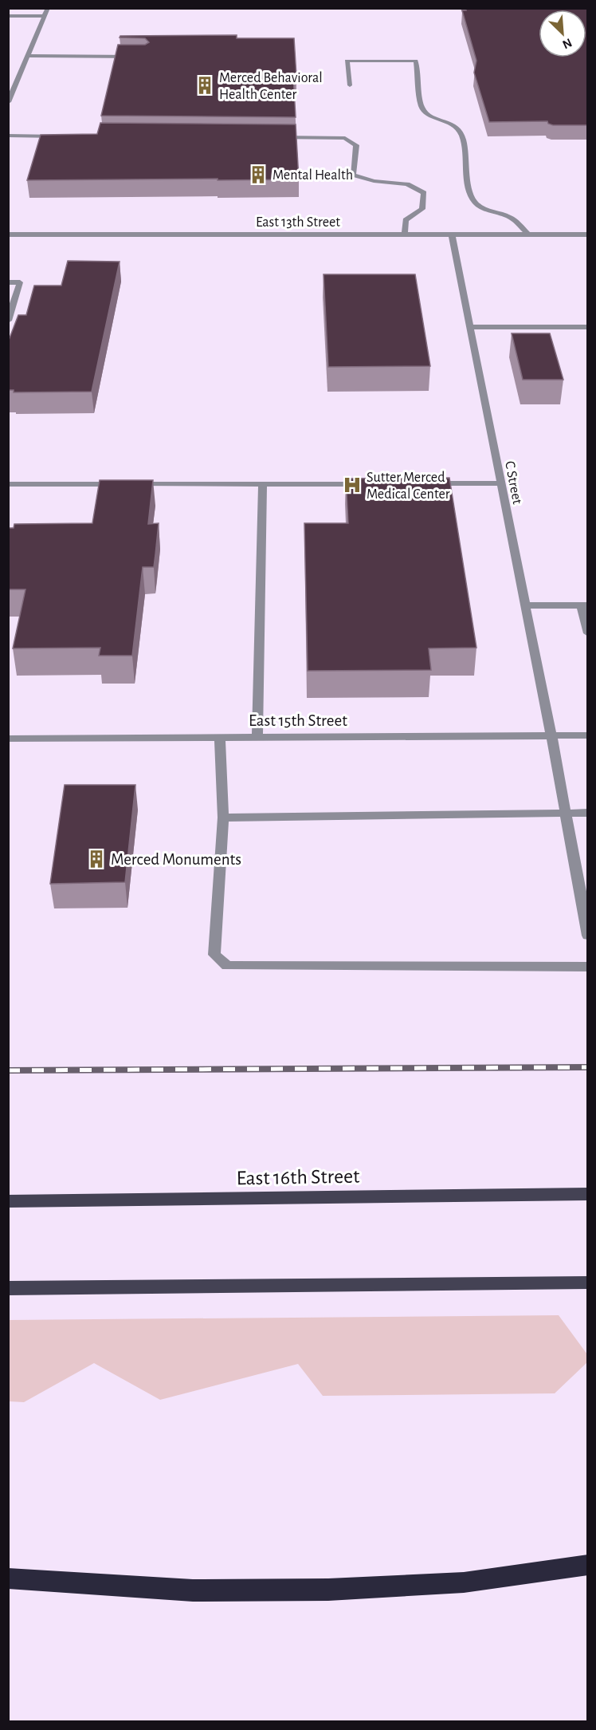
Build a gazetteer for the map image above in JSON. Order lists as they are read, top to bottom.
{
  "streets": {
    "main road": ["East 16th Street"],
    "street": ["East 13th Street", "C Street", "East 15th Street"]
  },
  "crossings": [
    ["East 13th Street", "C Street"],
    ["C Street", "East 15th Street"]
  ],
  "places": {
    "building": ["Merced Behavioral Health Center", "Mental Health", "Merced Monuments"],
    "hospital": ["Sutter Merced Medical Center"]
  },
  "north": "bottom right"
}
